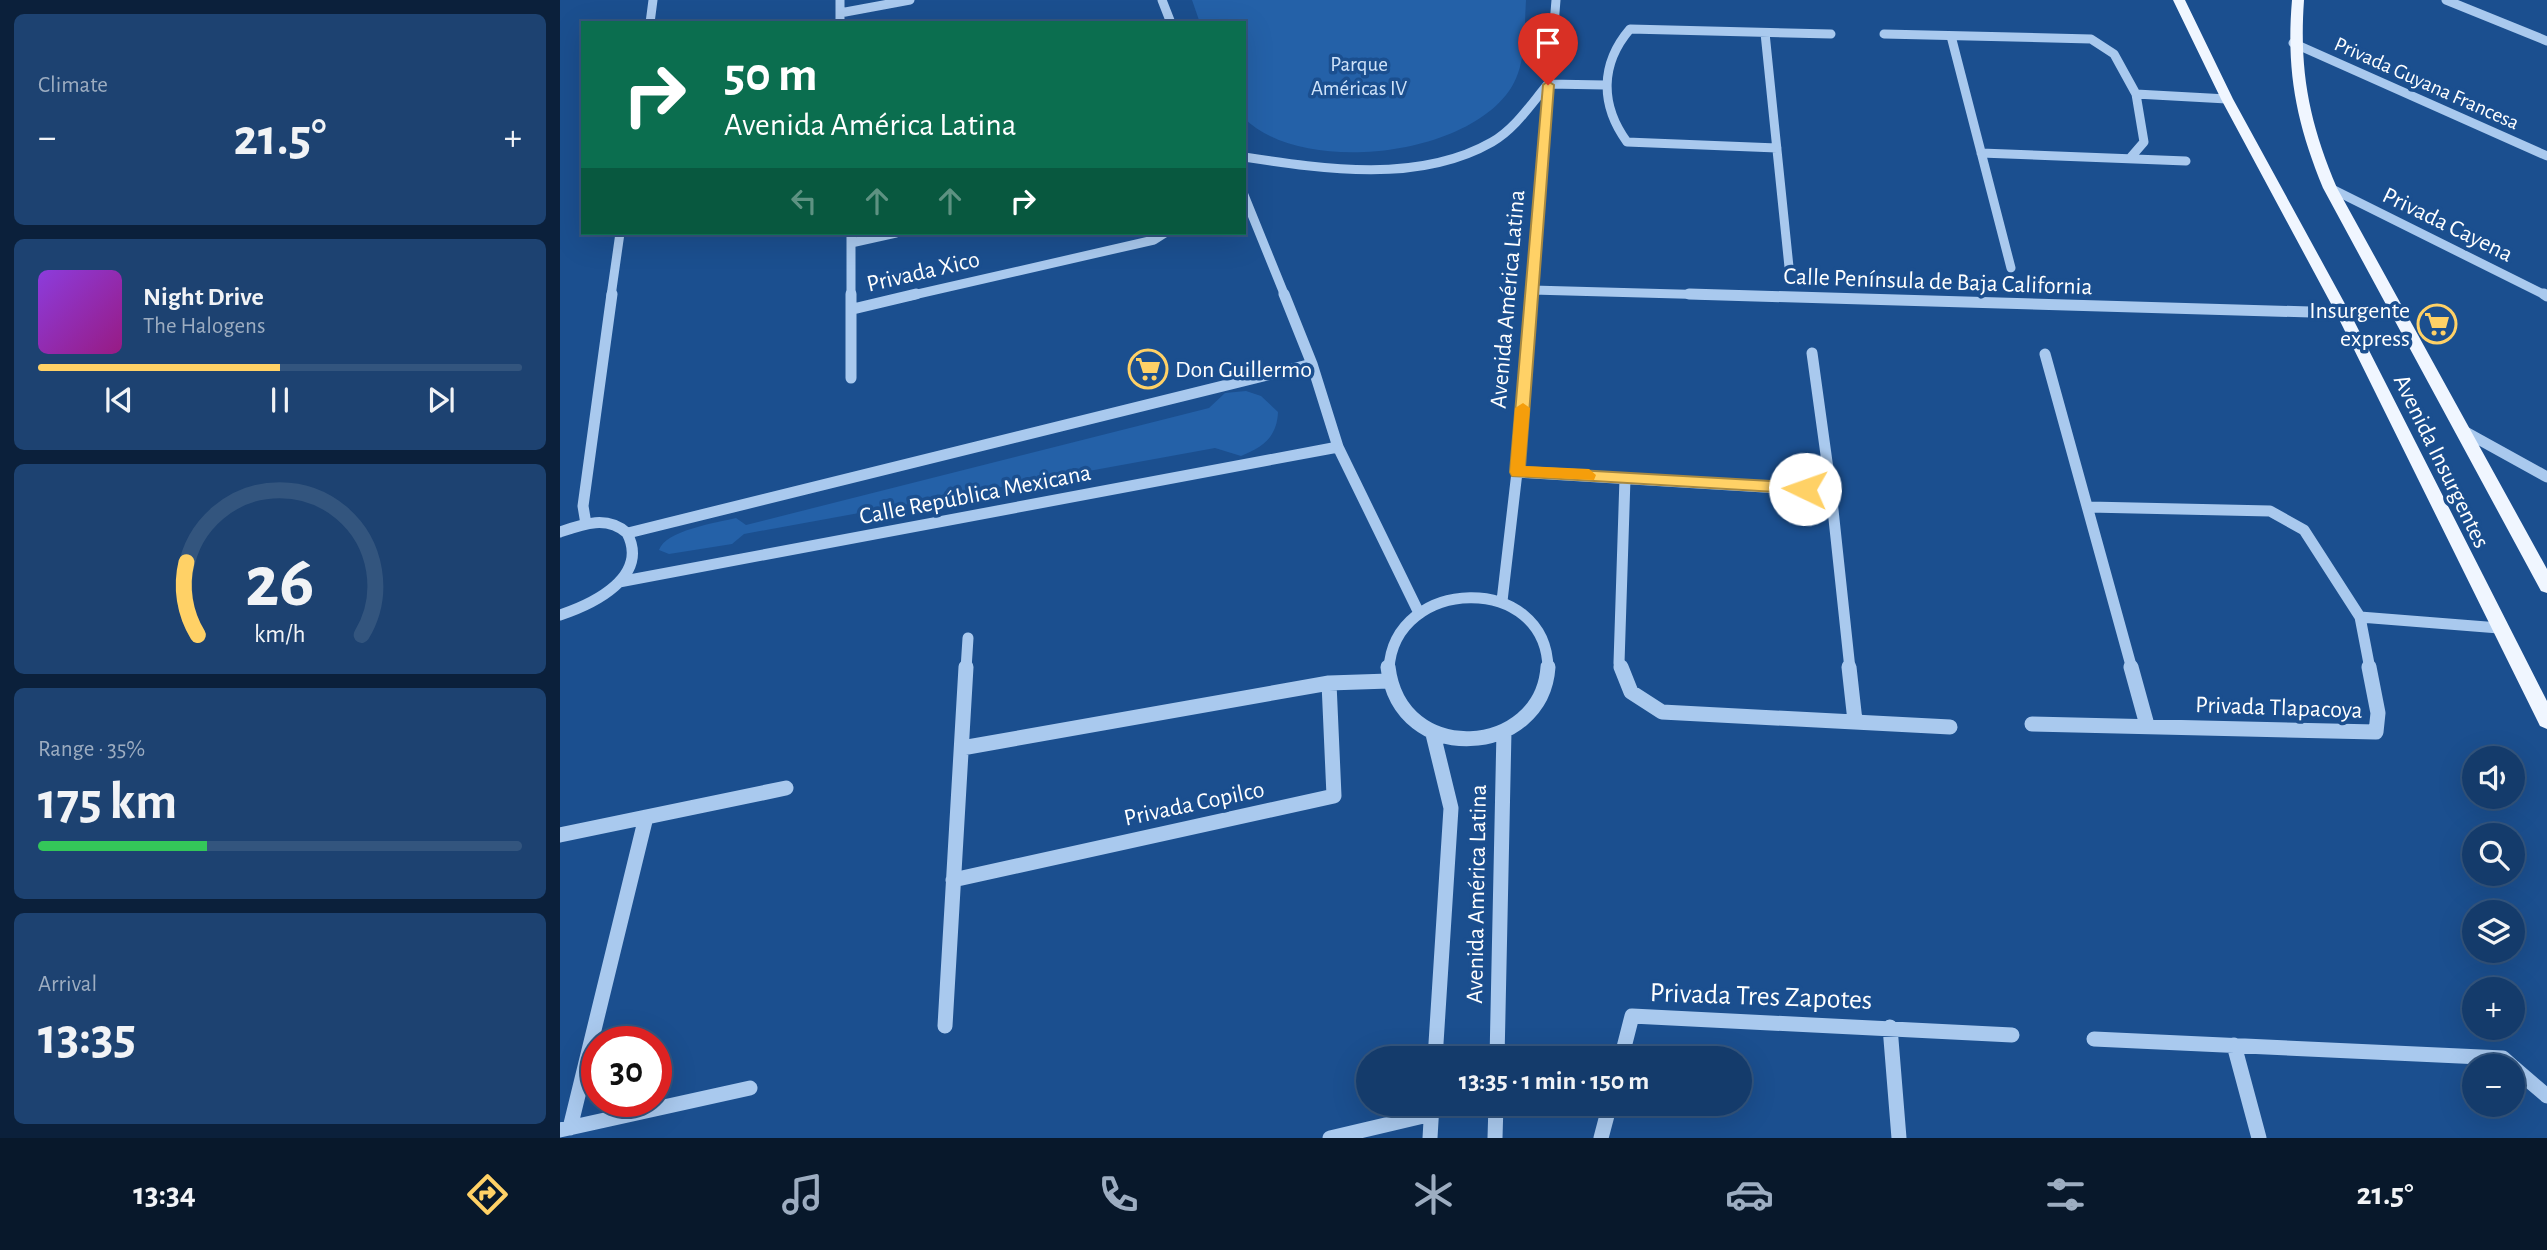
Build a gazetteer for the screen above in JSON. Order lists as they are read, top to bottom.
{
  "streets": {
    "main road": ["Avenida Insurgentes"],
    "street": [
      "Privada Guyana Francesa",
      "Privada Cayena",
      "Privada Xico",
      "Calle Península de Baja California",
      "Avenida América Latina",
      "Calle República Mexicana",
      "Privada Tlapacoya",
      "Privada Copilco",
      "Privada Tres Zapotes"
    ]
  },
  "crossings": [
    ["Privada Guyana Francesa", "Avenida Insurgentes"],
    ["Privada Cayena", "Avenida Insurgentes"],
    ["Calle Península de Baja California", "Avenida América Latina"],
    ["Calle Península de Baja California", "Avenida Insurgentes"]
  ],
  "parks": ["Parque Américas IV"],
  "places": {
    "supermarket": ["Insurgente express", "Don Guillermo"]
  },
  "page": {
    "tile": [
      "Climate",
      ["Range · 35%", "175 km"],
      ["Arrival", "13:35"]
    ],
    "turn": ["50 m", "Avenida América Latina"],
    "heat": ["−", "21.5°", "+"],
    "song": ["Night Drive", "The Halogens"],
    "map_buttons": ["+", "−"],
    "limit": "30",
    "trip": "13:35 · 1 min · 150 m",
    "tabs": ["13:34", "21.5°"],
    "gauge": ["26", "km/h"]
  }
}
